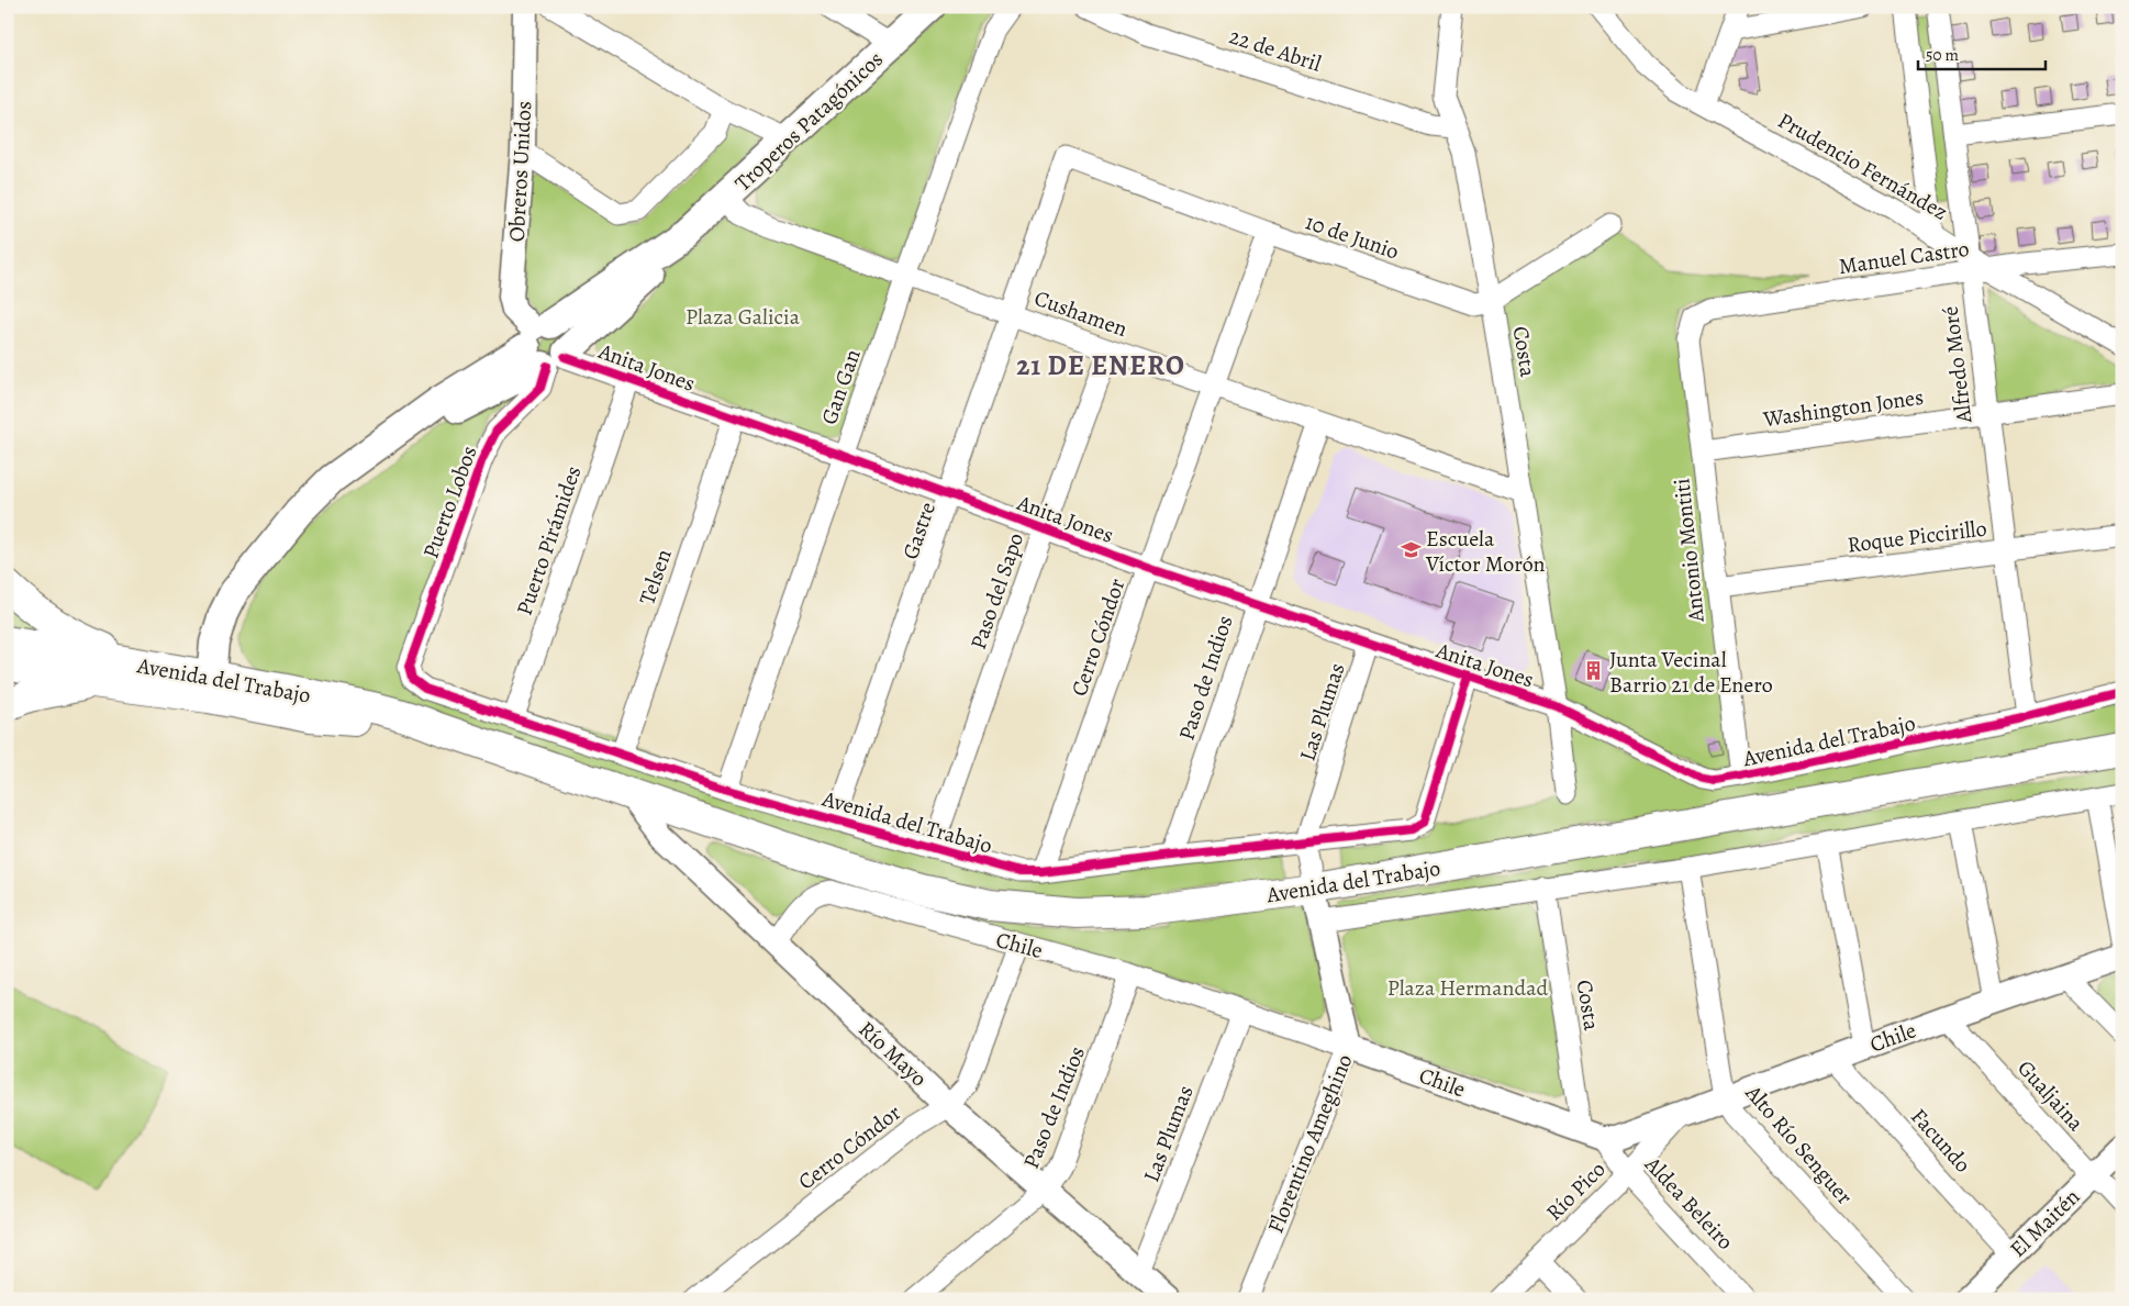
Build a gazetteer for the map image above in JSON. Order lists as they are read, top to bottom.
{
  "streets": {
    "main road": ["Troperos Patagónicos", "Avenida del Trabajo"],
    "street": [
      "22 de Abril",
      "Prudencio Fernández",
      "Obreros Unidos",
      "10 de Junio",
      "Manuel Castro",
      "Cushamen",
      "Costa",
      "Alfredo Moré",
      "Anita Jones",
      "Gan Gan",
      "Washington Jones",
      "Puerto Lobos",
      "Gastre",
      "Roque Piccirillo",
      "Puerto Pirámides",
      "Antonio Montiti",
      "Telsen",
      "Paso del Sapo",
      "Cerro Cóndor",
      "Paso de Indios",
      "Las Plumas",
      "Chile",
      "Río Mayo",
      "Gualjaina",
      "Facundo",
      "Florentino Ameghino",
      "Alto Río Senguer",
      "Río Pico",
      "Aldea Beleiro",
      "El Maitén"
    ]
  },
  "crossings": [
    ["22 de Abril", "Costa"],
    ["Troperos Patagónicos", "Obreros Unidos"],
    ["Troperos Patagónicos", "Cushamen"],
    ["Troperos Patagónicos", "Anita Jones"],
    ["Troperos Patagónicos", "Puerto Lobos"],
    ["Troperos Patagónicos", "Avenida del Trabajo"],
    ["Prudencio Fernández", "Manuel Castro"],
    ["Prudencio Fernández", "Alfredo Moré"],
    ["Obreros Unidos", "Anita Jones"],
    ["Obreros Unidos", "Puerto Lobos"],
    ["10 de Junio", "Costa"],
    ["10 de Junio", "Gastre"],
    ["10 de Junio", "Cerro Cóndor"],
    ["Manuel Castro", "Alfredo Moré"],
    ["Manuel Castro", "Antonio Montiti"],
    ["Cushamen", "Costa"],
    ["Cushamen", "Gan Gan"],
    ["Cushamen", "Gastre"],
    ["Cushamen", "Paso del Sapo"],
    ["Cushamen", "Cerro Cóndor"],
    ["Cushamen", "Paso de Indios"],
    ["Costa", "Anita Jones"],
    ["Costa", "Avenida del Trabajo"],
    ["Costa", "Chile"],
    ["Costa", "Aldea Beleiro"],
    ["Alfredo Moré", "Washington Jones"],
    ["Alfredo Moré", "Roque Piccirillo"],
    ["Alfredo Moré", "Avenida del Trabajo"],
    ["Anita Jones", "Gan Gan"],
    ["Anita Jones", "Puerto Lobos"],
    ["Anita Jones", "Gastre"],
    ["Anita Jones", "Puerto Pirámides"],
    ["Anita Jones", "Telsen"],
    ["Anita Jones", "Paso del Sapo"],
    ["Anita Jones", "Cerro Cóndor"],
    ["Anita Jones", "Paso de Indios"],
    ["Anita Jones", "Avenida del Trabajo"],
    ["Anita Jones", "Las Plumas"],
    ["Gan Gan", "Avenida del Trabajo"],
    ["Washington Jones", "Antonio Montiti"],
    ["Puerto Lobos", "Avenida del Trabajo"],
    ["Gastre", "Avenida del Trabajo"],
    ["Roque Piccirillo", "Antonio Montiti"],
    ["Puerto Pirámides", "Avenida del Trabajo"],
    ["Antonio Montiti", "Avenida del Trabajo"],
    ["Telsen", "Avenida del Trabajo"],
    ["Paso del Sapo", "Avenida del Trabajo"],
    ["Cerro Cóndor", "Avenida del Trabajo"],
    ["Cerro Cóndor", "Chile"],
    ["Cerro Cóndor", "Río Mayo"],
    ["Paso de Indios", "Avenida del Trabajo"],
    ["Paso de Indios", "Chile"],
    ["Paso de Indios", "Río Mayo"],
    ["Avenida del Trabajo", "Las Plumas"],
    ["Avenida del Trabajo", "Río Mayo"],
    ["Avenida del Trabajo", "Florentino Ameghino"],
    ["Avenida del Trabajo", "Alto Río Senguer"],
    ["Las Plumas", "Chile"],
    ["Las Plumas", "Río Mayo"],
    ["Las Plumas", "Florentino Ameghino"],
    ["Chile", "Río Mayo"],
    ["Chile", "Gualjaina"],
    ["Chile", "Facundo"],
    ["Chile", "Florentino Ameghino"],
    ["Chile", "Alto Río Senguer"],
    ["Chile", "Río Pico"],
    ["Chile", "Aldea Beleiro"],
    ["Gualjaina", "El Maitén"],
    ["Facundo", "El Maitén"],
    ["Río Pico", "Aldea Beleiro"]
  ],
  "districts": ["21 DE ENERO"],
  "parks": ["Plaza Galicia", "Plaza Hermandad"],
  "places": {
    "school or university": ["Escuela Víctor Morón"],
    "building": ["Junta Vecinal Barrio 21 de Enero"]
  },
  "scale_bar": "50 m"
}
